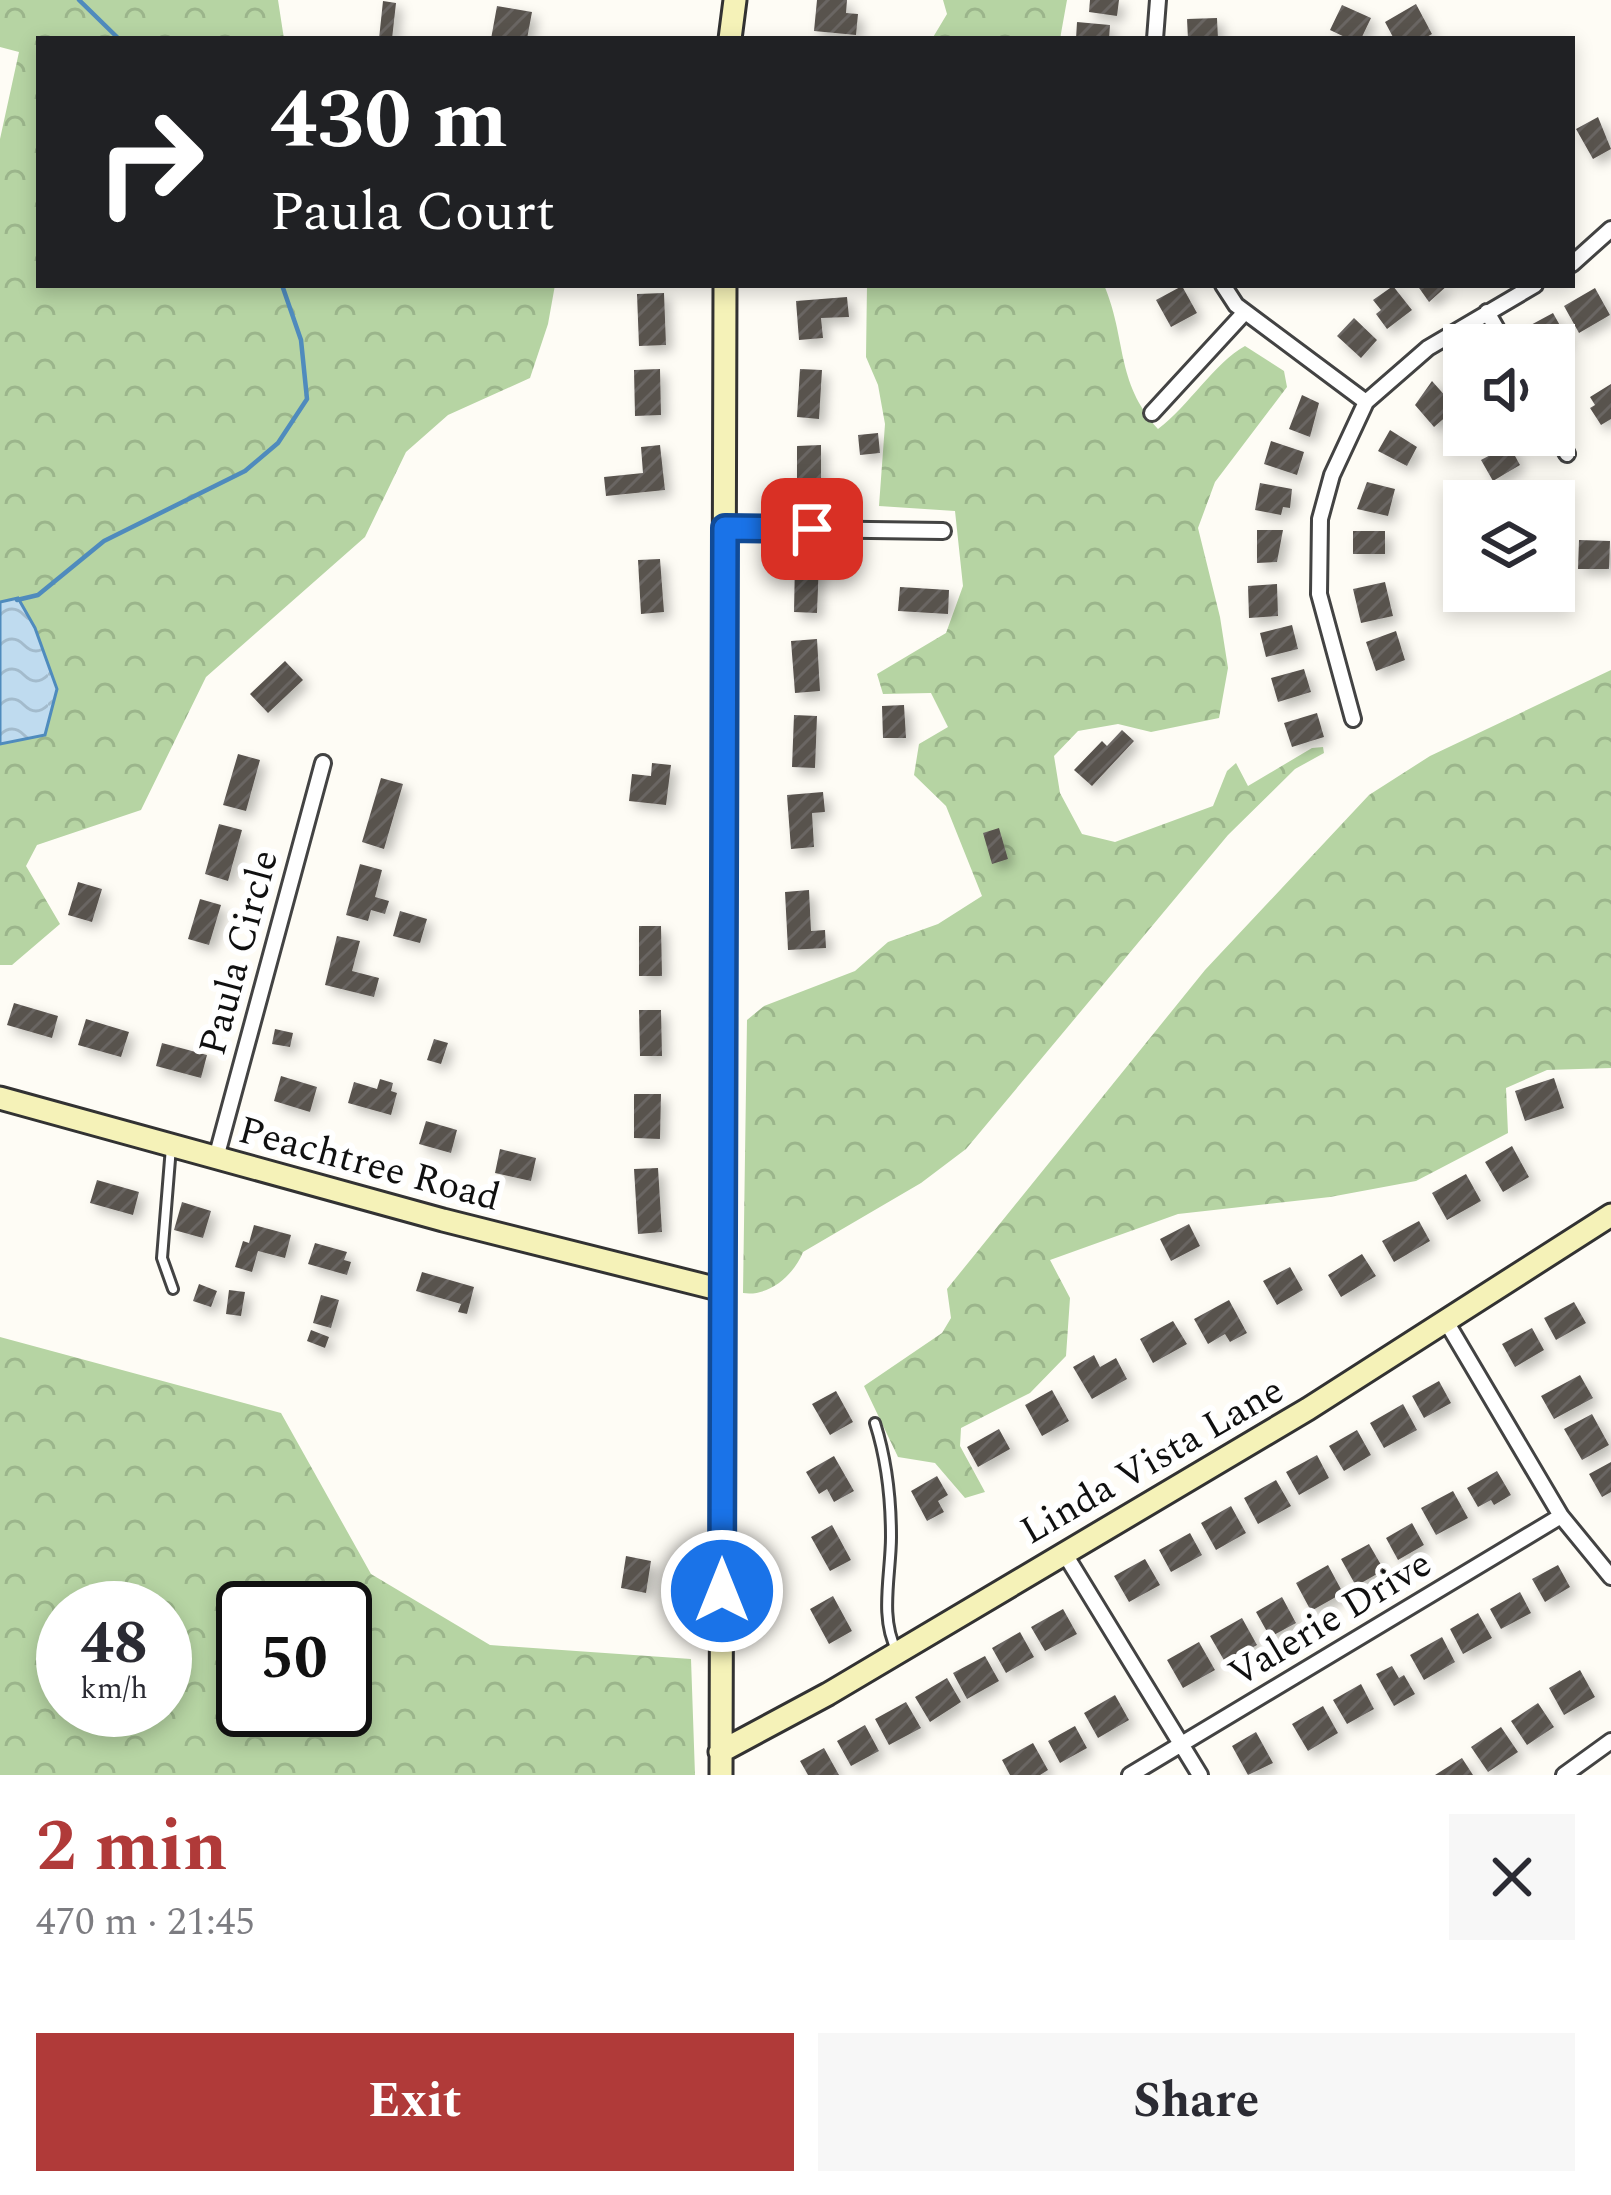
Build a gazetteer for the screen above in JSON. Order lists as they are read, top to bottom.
{
  "streets": {
    "street": [
      "Paula Circle",
      "Peachtree Road",
      "Linda Vista Lane",
      "Valerie Drive"
    ]
  },
  "crossings": [
    ["Paula Circle", "Peachtree Road"]
  ],
  "page": {
    "turn": ["430 m", "Paula Court"],
    "speed": "48 km/h",
    "limit": "50",
    "heading": ["2 min", "470 m · 21:45"],
    "buttons": ["Exit", "Share"]
  }
}
